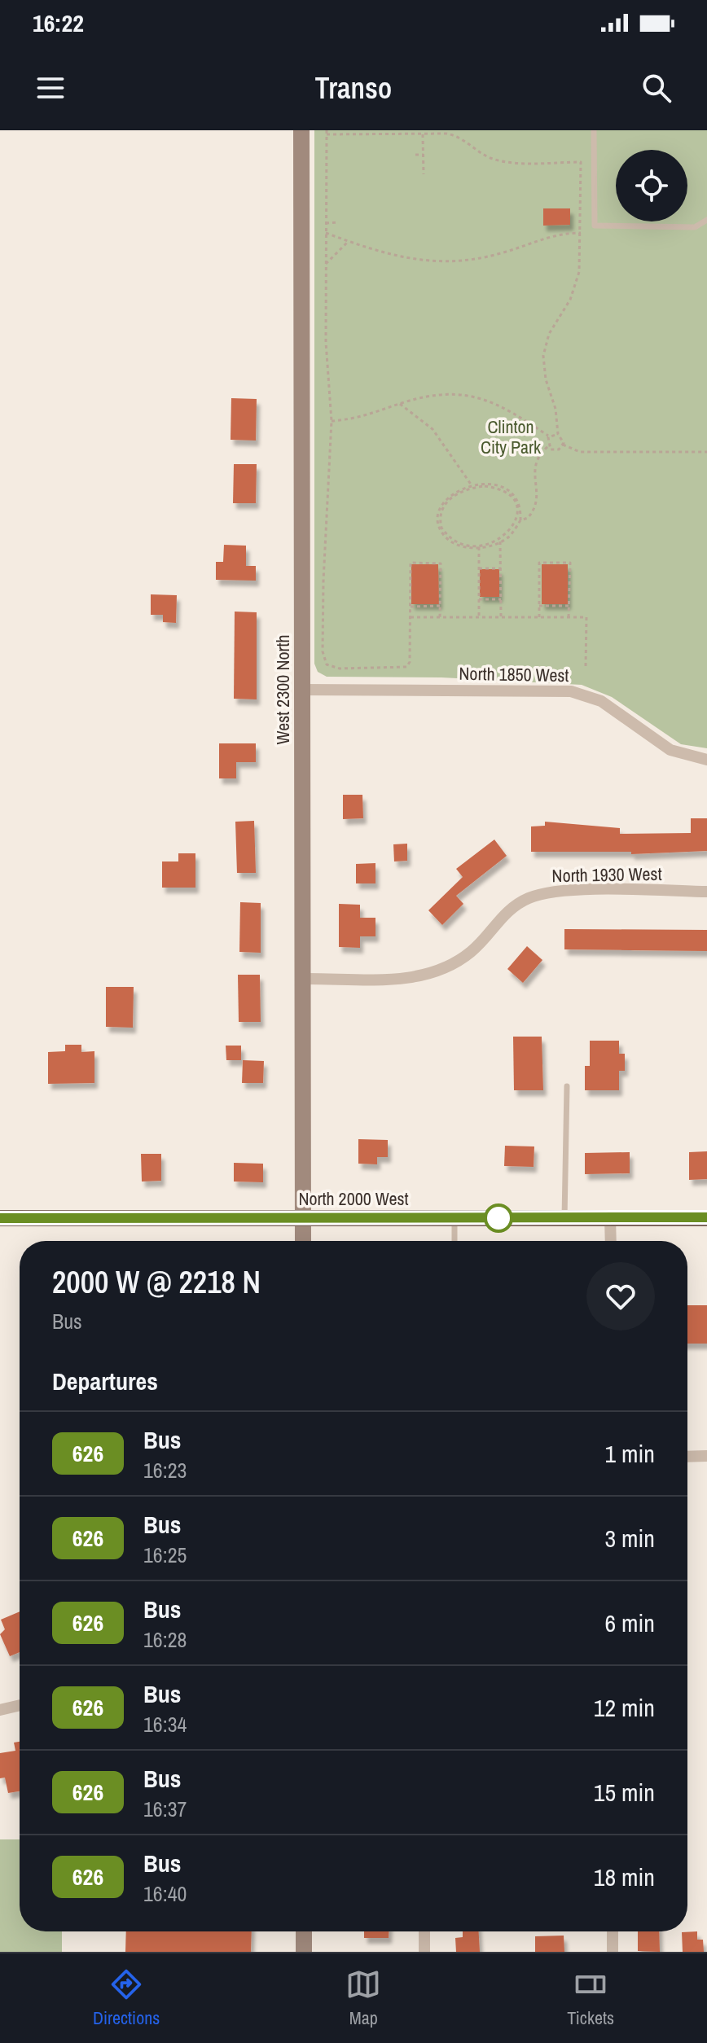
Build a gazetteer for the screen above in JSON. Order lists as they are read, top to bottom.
{
  "streets": {
    "main road": ["North 2000 West"],
    "street": ["North 1850 West", "West 2300 North", "North 1930 West"]
  },
  "crossings": [
    ["North 1850 West", "West 2300 North"],
    ["West 2300 North", "North 1930 West"],
    ["West 2300 North", "North 2000 West"]
  ],
  "parks": ["Clinton City Park"],
  "lines": ["bus line 626"],
  "page": {
    "status": "16:22",
    "header": "Transo",
    "heading": [
      ["2000 W @ 2218 N", "Bus"],
      "Departures"
    ],
    "list": [
      {
        "mark": "626",
        "name": "Bus",
        "note": "16:23",
        "value": "1 min"
      },
      {
        "mark": "626",
        "name": "Bus",
        "note": "16:25",
        "value": "3 min"
      },
      {
        "mark": "626",
        "name": "Bus",
        "note": "16:28",
        "value": "6 min"
      },
      {
        "mark": "626",
        "name": "Bus",
        "note": "16:34",
        "value": "12 min"
      },
      {
        "mark": "626",
        "name": "Bus",
        "note": "16:37",
        "value": "15 min"
      },
      {
        "mark": "626",
        "name": "Bus",
        "note": "16:40",
        "value": "18 min"
      }
    ],
    "tabs": ["Directions", "Map", "Tickets"]
  }
}
